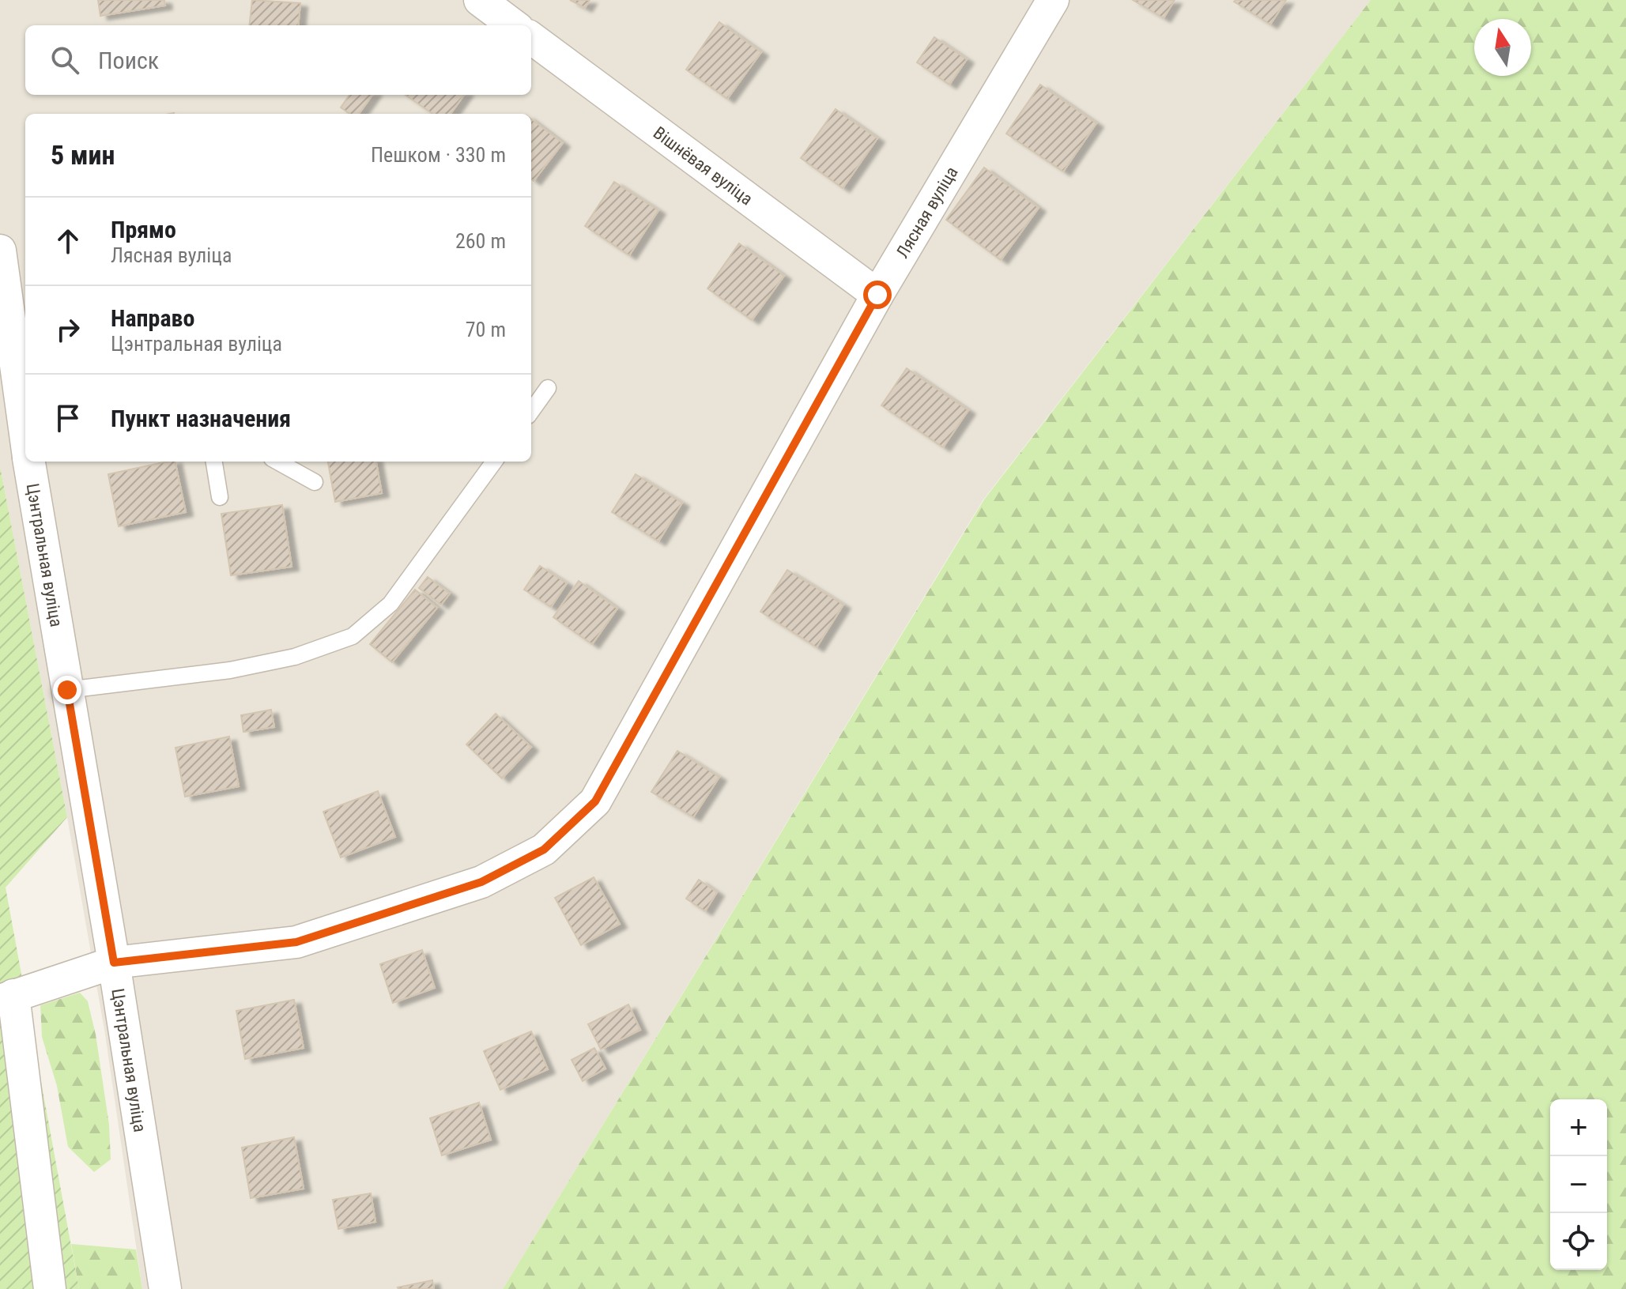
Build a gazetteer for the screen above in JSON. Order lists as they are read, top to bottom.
{
  "streets": {
    "street": ["Вішнёвая вуліца", "Лясная вуліца", "Цэнтральная вуліца"]
  },
  "crossings": [
    ["Вішнёвая вуліца", "Лясная вуліца"],
    ["Лясная вуліца", "Цэнтральная вуліца"]
  ],
  "north": "top",
  "page": {
    "search": "Поиск",
    "heading": ["5 мин", "Пешком · 330 m"],
    "list": [
      ["Прямо", "Лясная вуліца", "260 m"],
      ["Направо", "Цэнтральная вуліца", "70 m"],
      "Пункт назначения"
    ],
    "map_buttons": ["+", "−"]
  }
}
